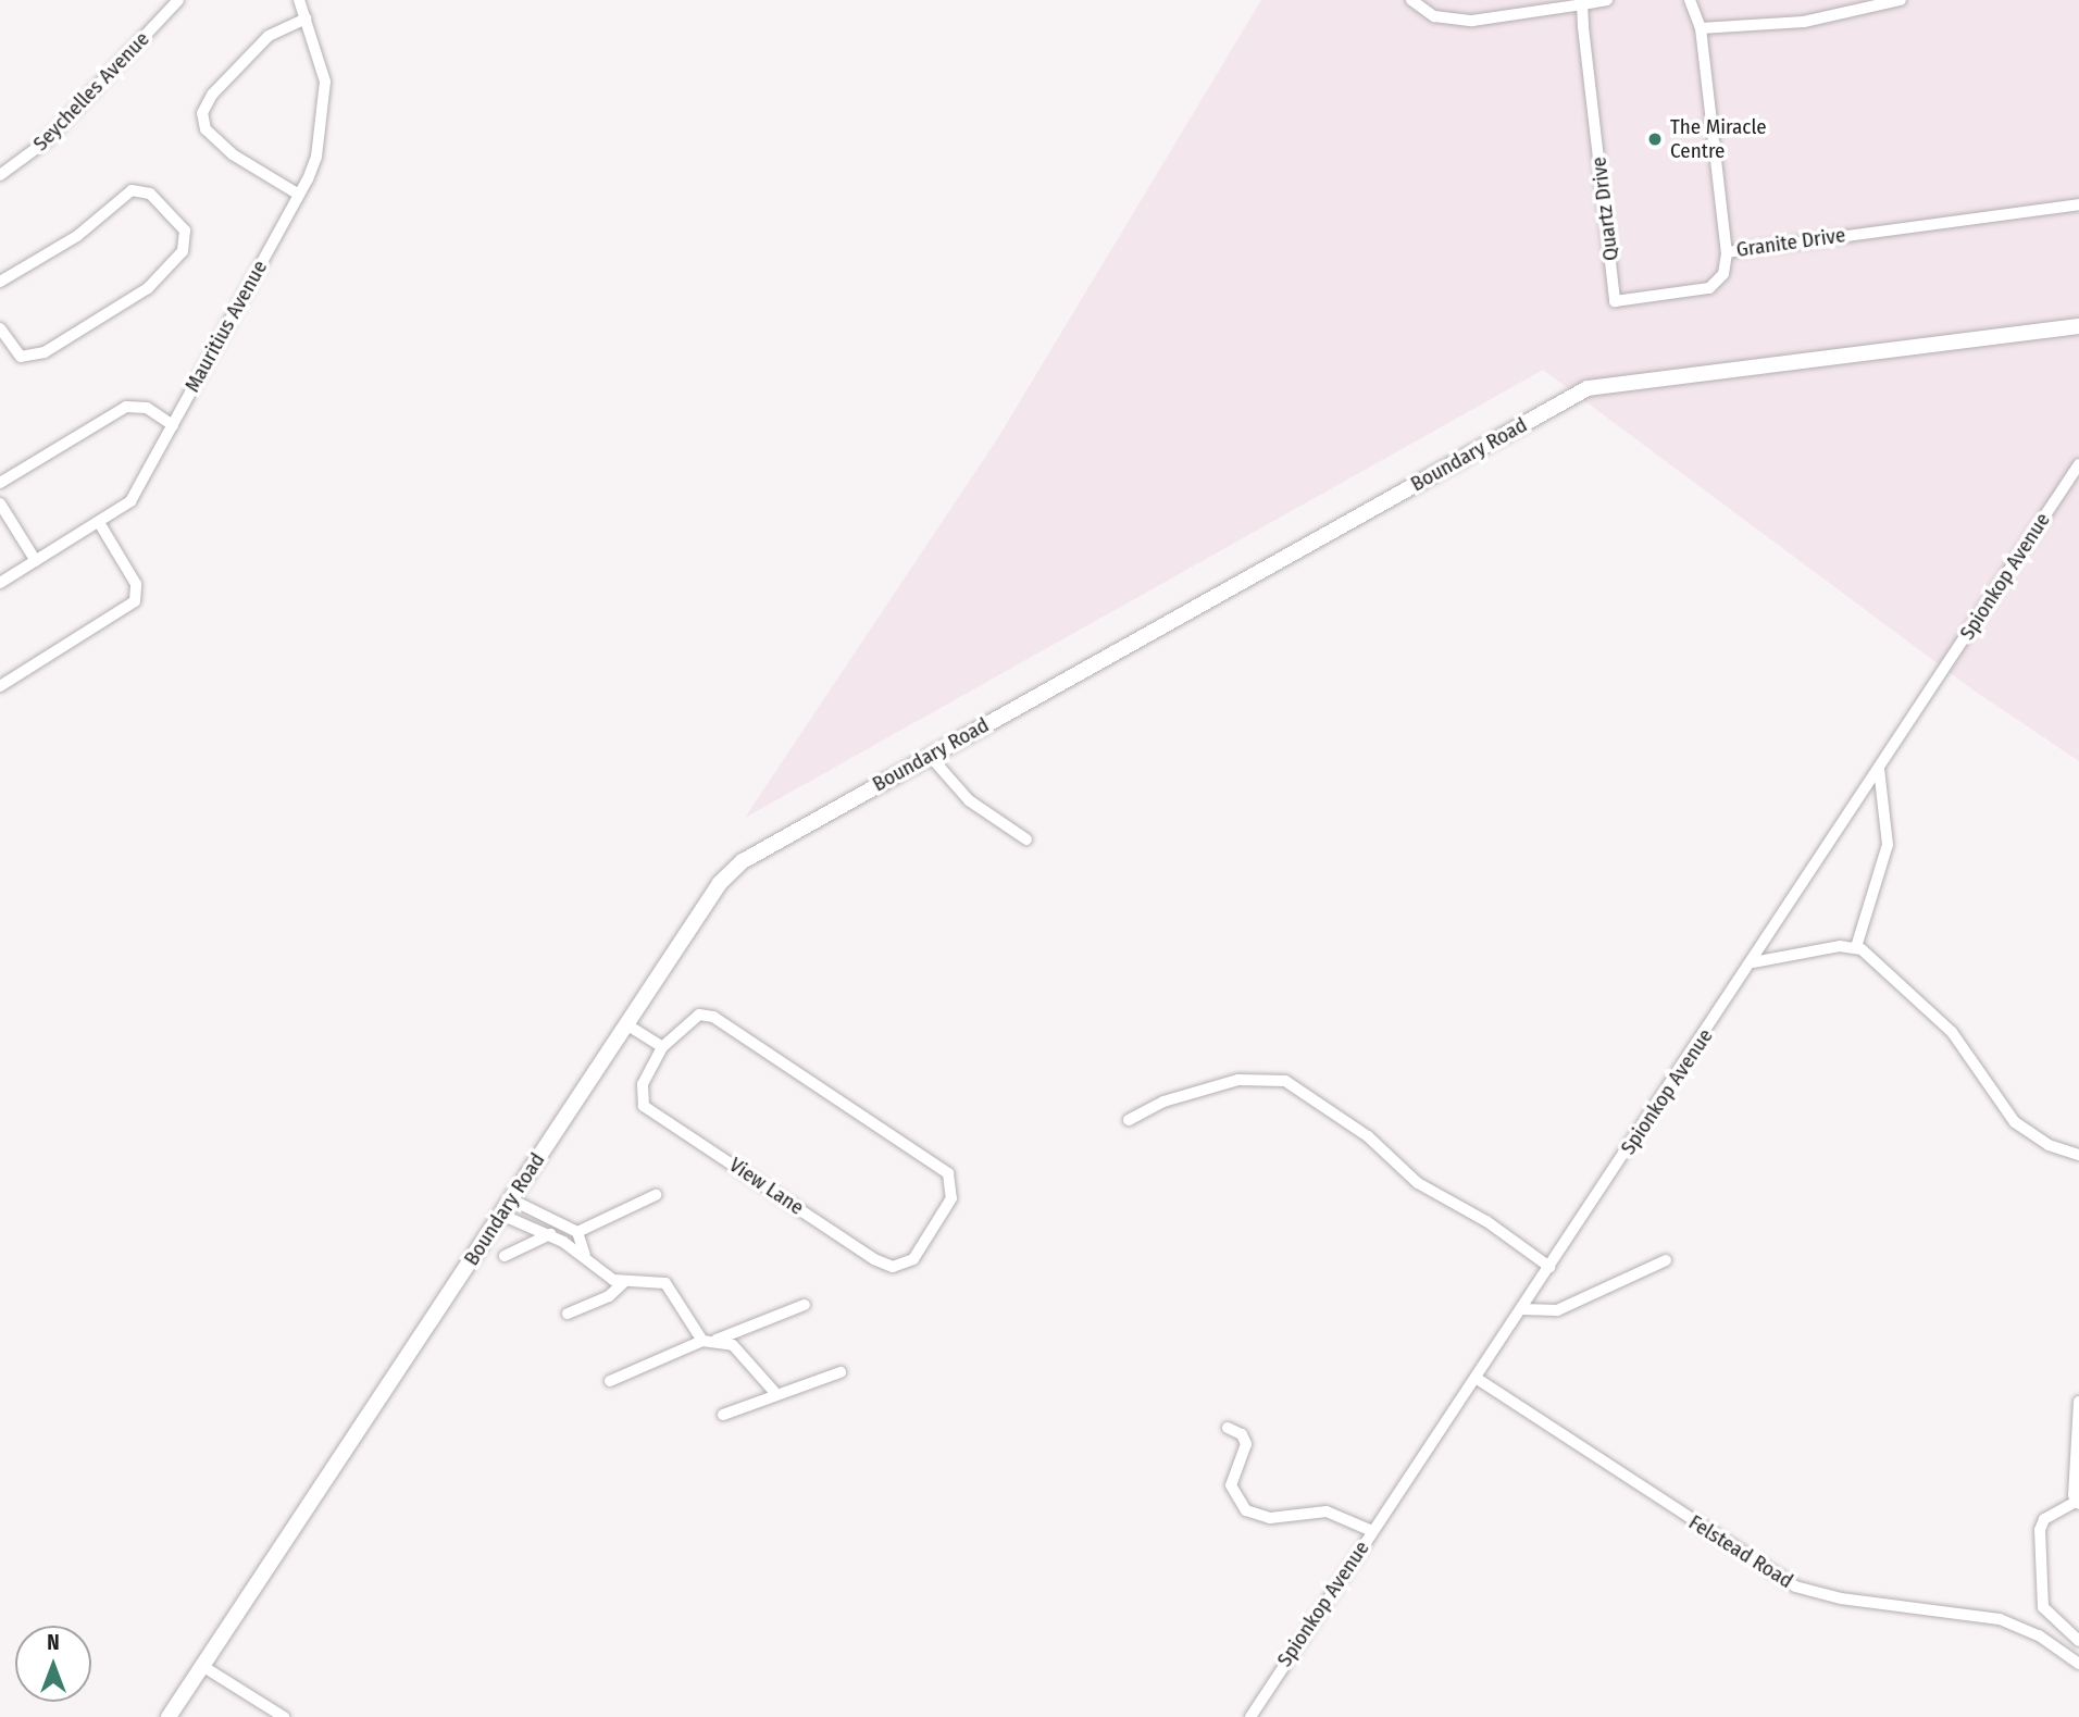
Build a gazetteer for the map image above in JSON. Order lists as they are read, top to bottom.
{
  "streets": {
    "street": [
      "Seychelles Avenue",
      "Quartz Drive",
      "Granite Drive",
      "Mauritius Avenue",
      "Boundary Road",
      "Spionkop Avenue",
      "View Lane",
      "Felstead Road"
    ]
  },
  "crossings": [
    ["Quartz Drive", "Granite Drive"],
    ["Spionkop Avenue", "Felstead Road"]
  ],
  "places": ["The Miracle Centre"],
  "north": "top"
}
